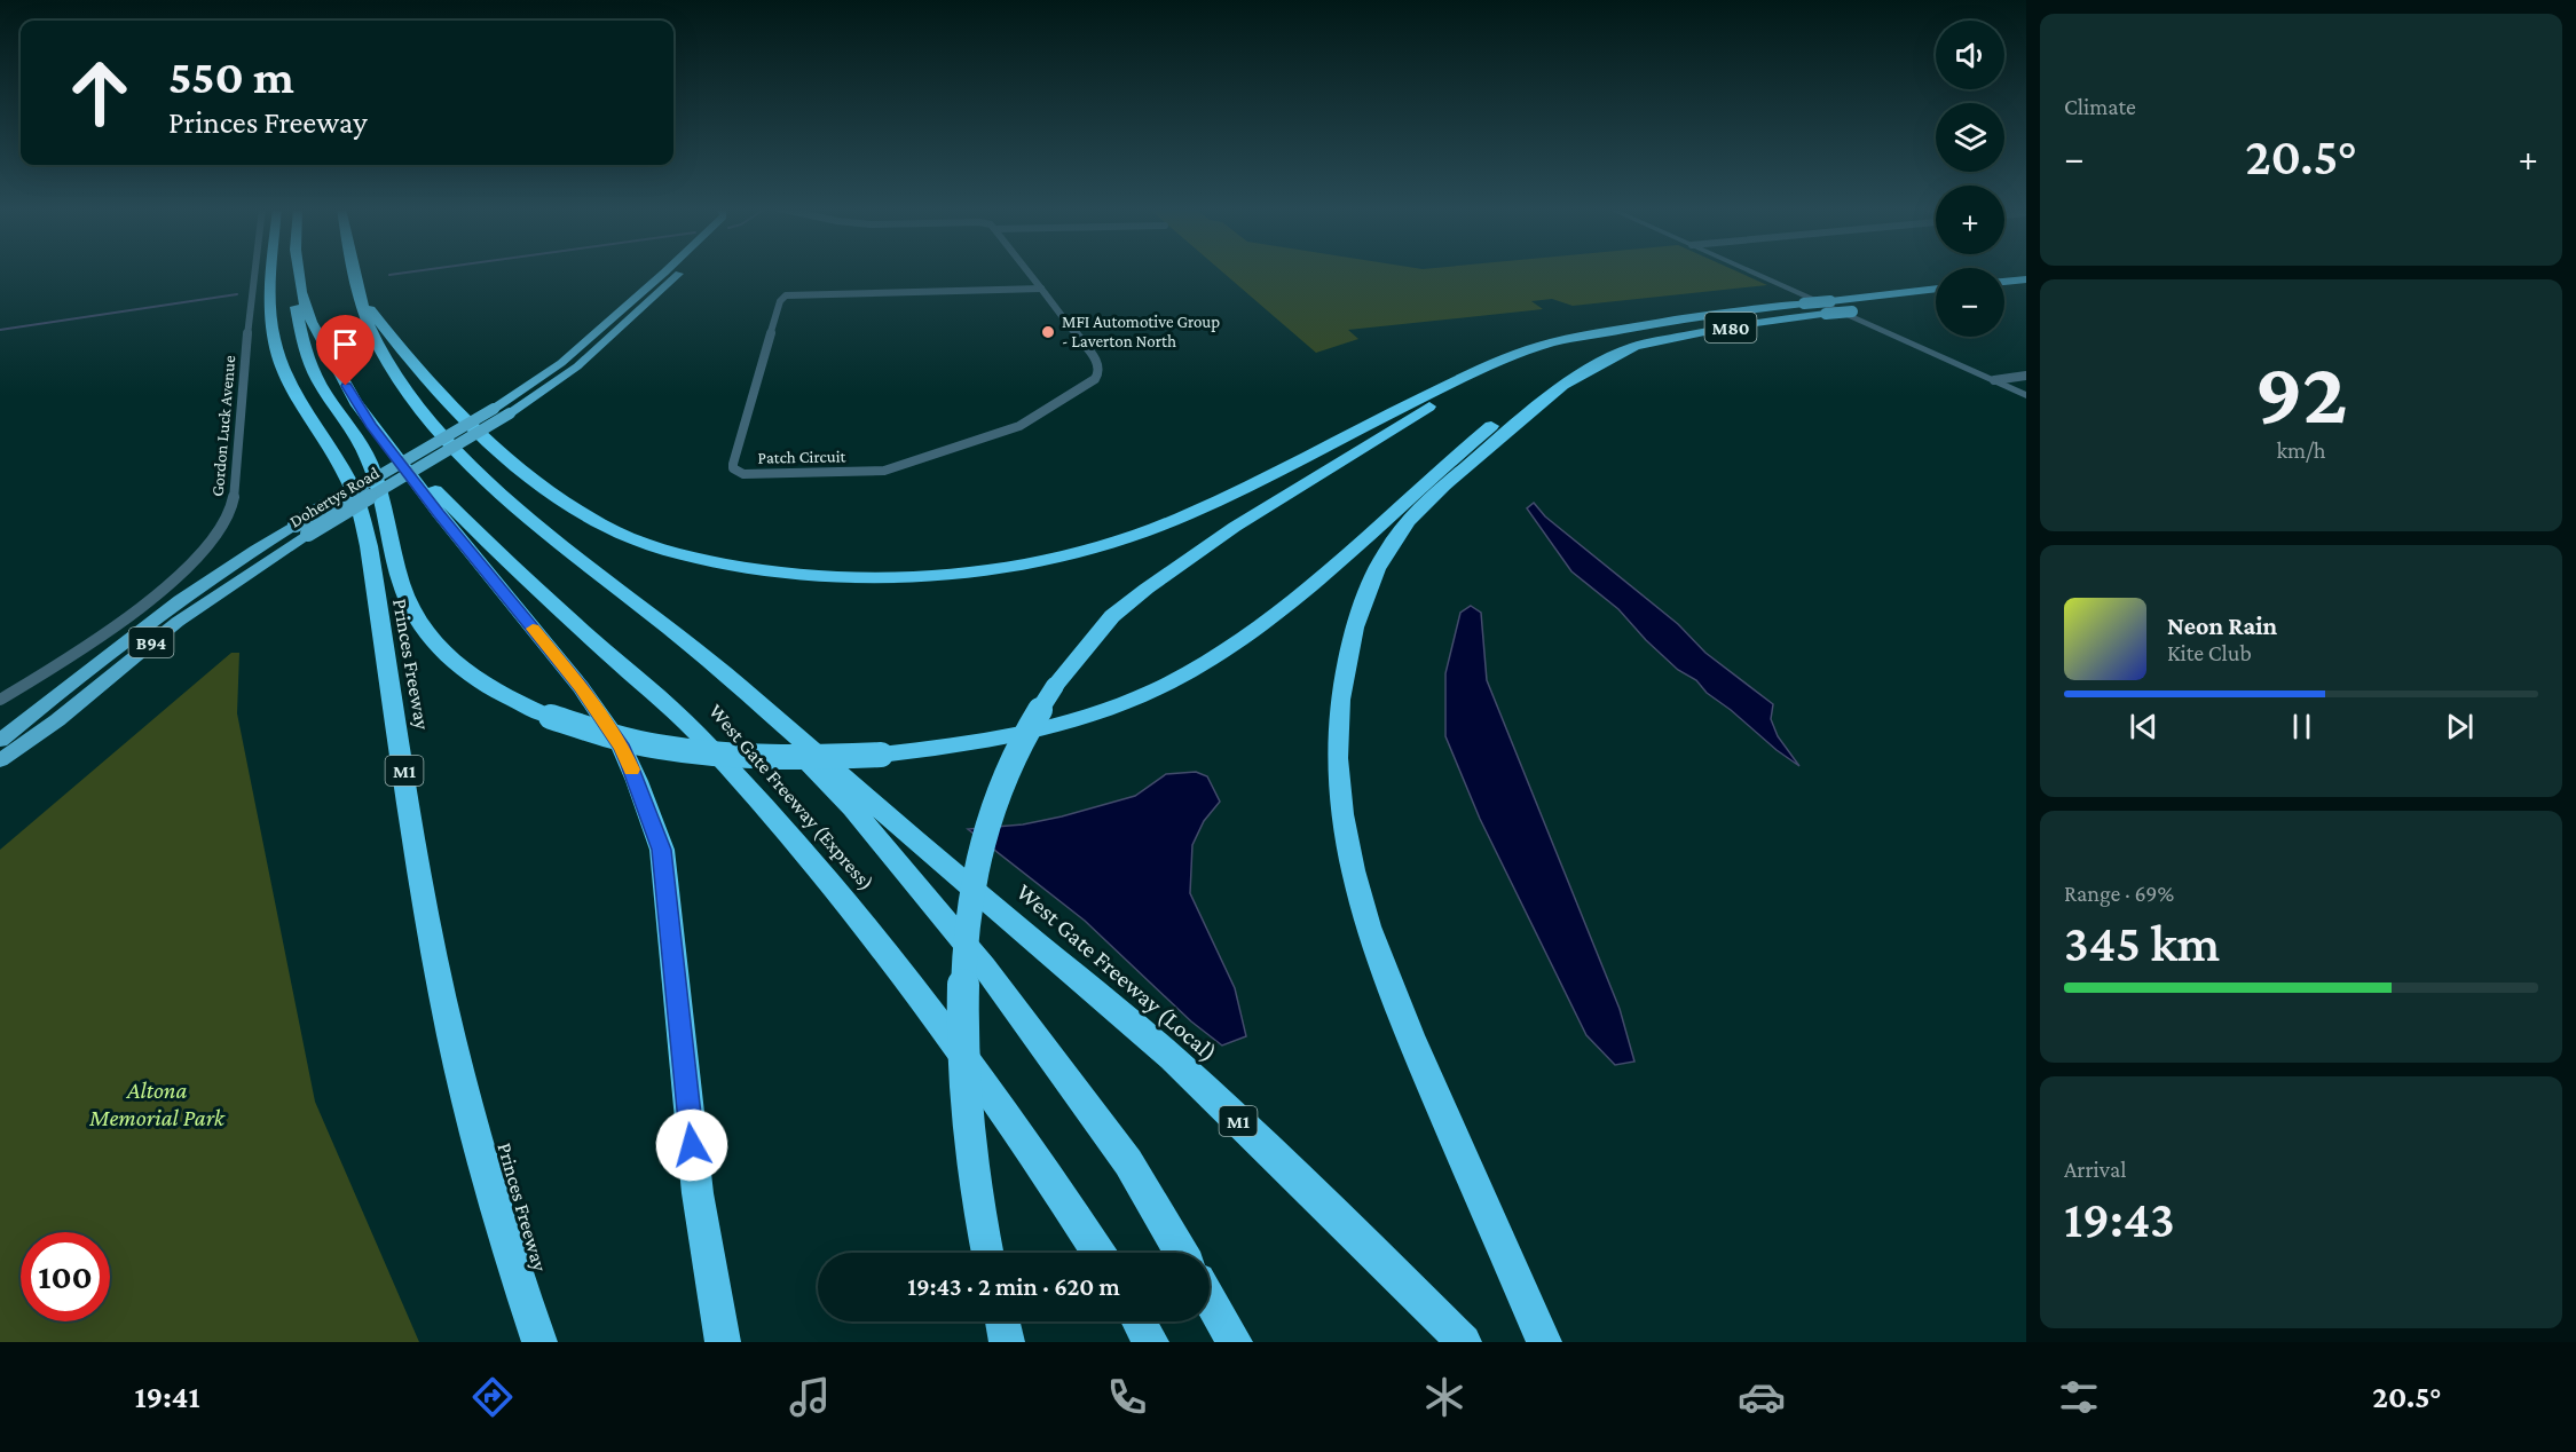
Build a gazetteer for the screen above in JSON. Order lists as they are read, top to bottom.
{
  "streets": {
    "highway": [
      "M80",
      "Princes Freeway",
      "M1",
      "West Gate Freeway (Express)",
      "West Gate Freeway (Local)"
    ],
    "main road": ["Dohertys Road", "B94"],
    "street": ["Gordon Luck Avenue", "Patch Circuit"]
  },
  "crossings": [
    ["M1", "West Gate Freeway (Express)"],
    ["M1", "West Gate Freeway (Local)"],
    ["West Gate Freeway (Express)", "West Gate Freeway (Local)"]
  ],
  "parks": ["Altona Memorial Park"],
  "places": ["MFI Automotive Group - Laverton North"],
  "page": {
    "tile": [
      "Climate",
      ["92", "km/h"],
      ["Range · 69%", "345 km"],
      ["Arrival", "19:43"]
    ],
    "map_buttons": ["+", "−"],
    "turn": ["550 m", "Princes Freeway"],
    "heat": ["−", "20.5°", "+"],
    "song": ["Neon Rain", "Kite Club"],
    "limit": "100",
    "trip": "19:43 · 2 min · 620 m",
    "tabs": ["19:41", "20.5°"]
  }
}
